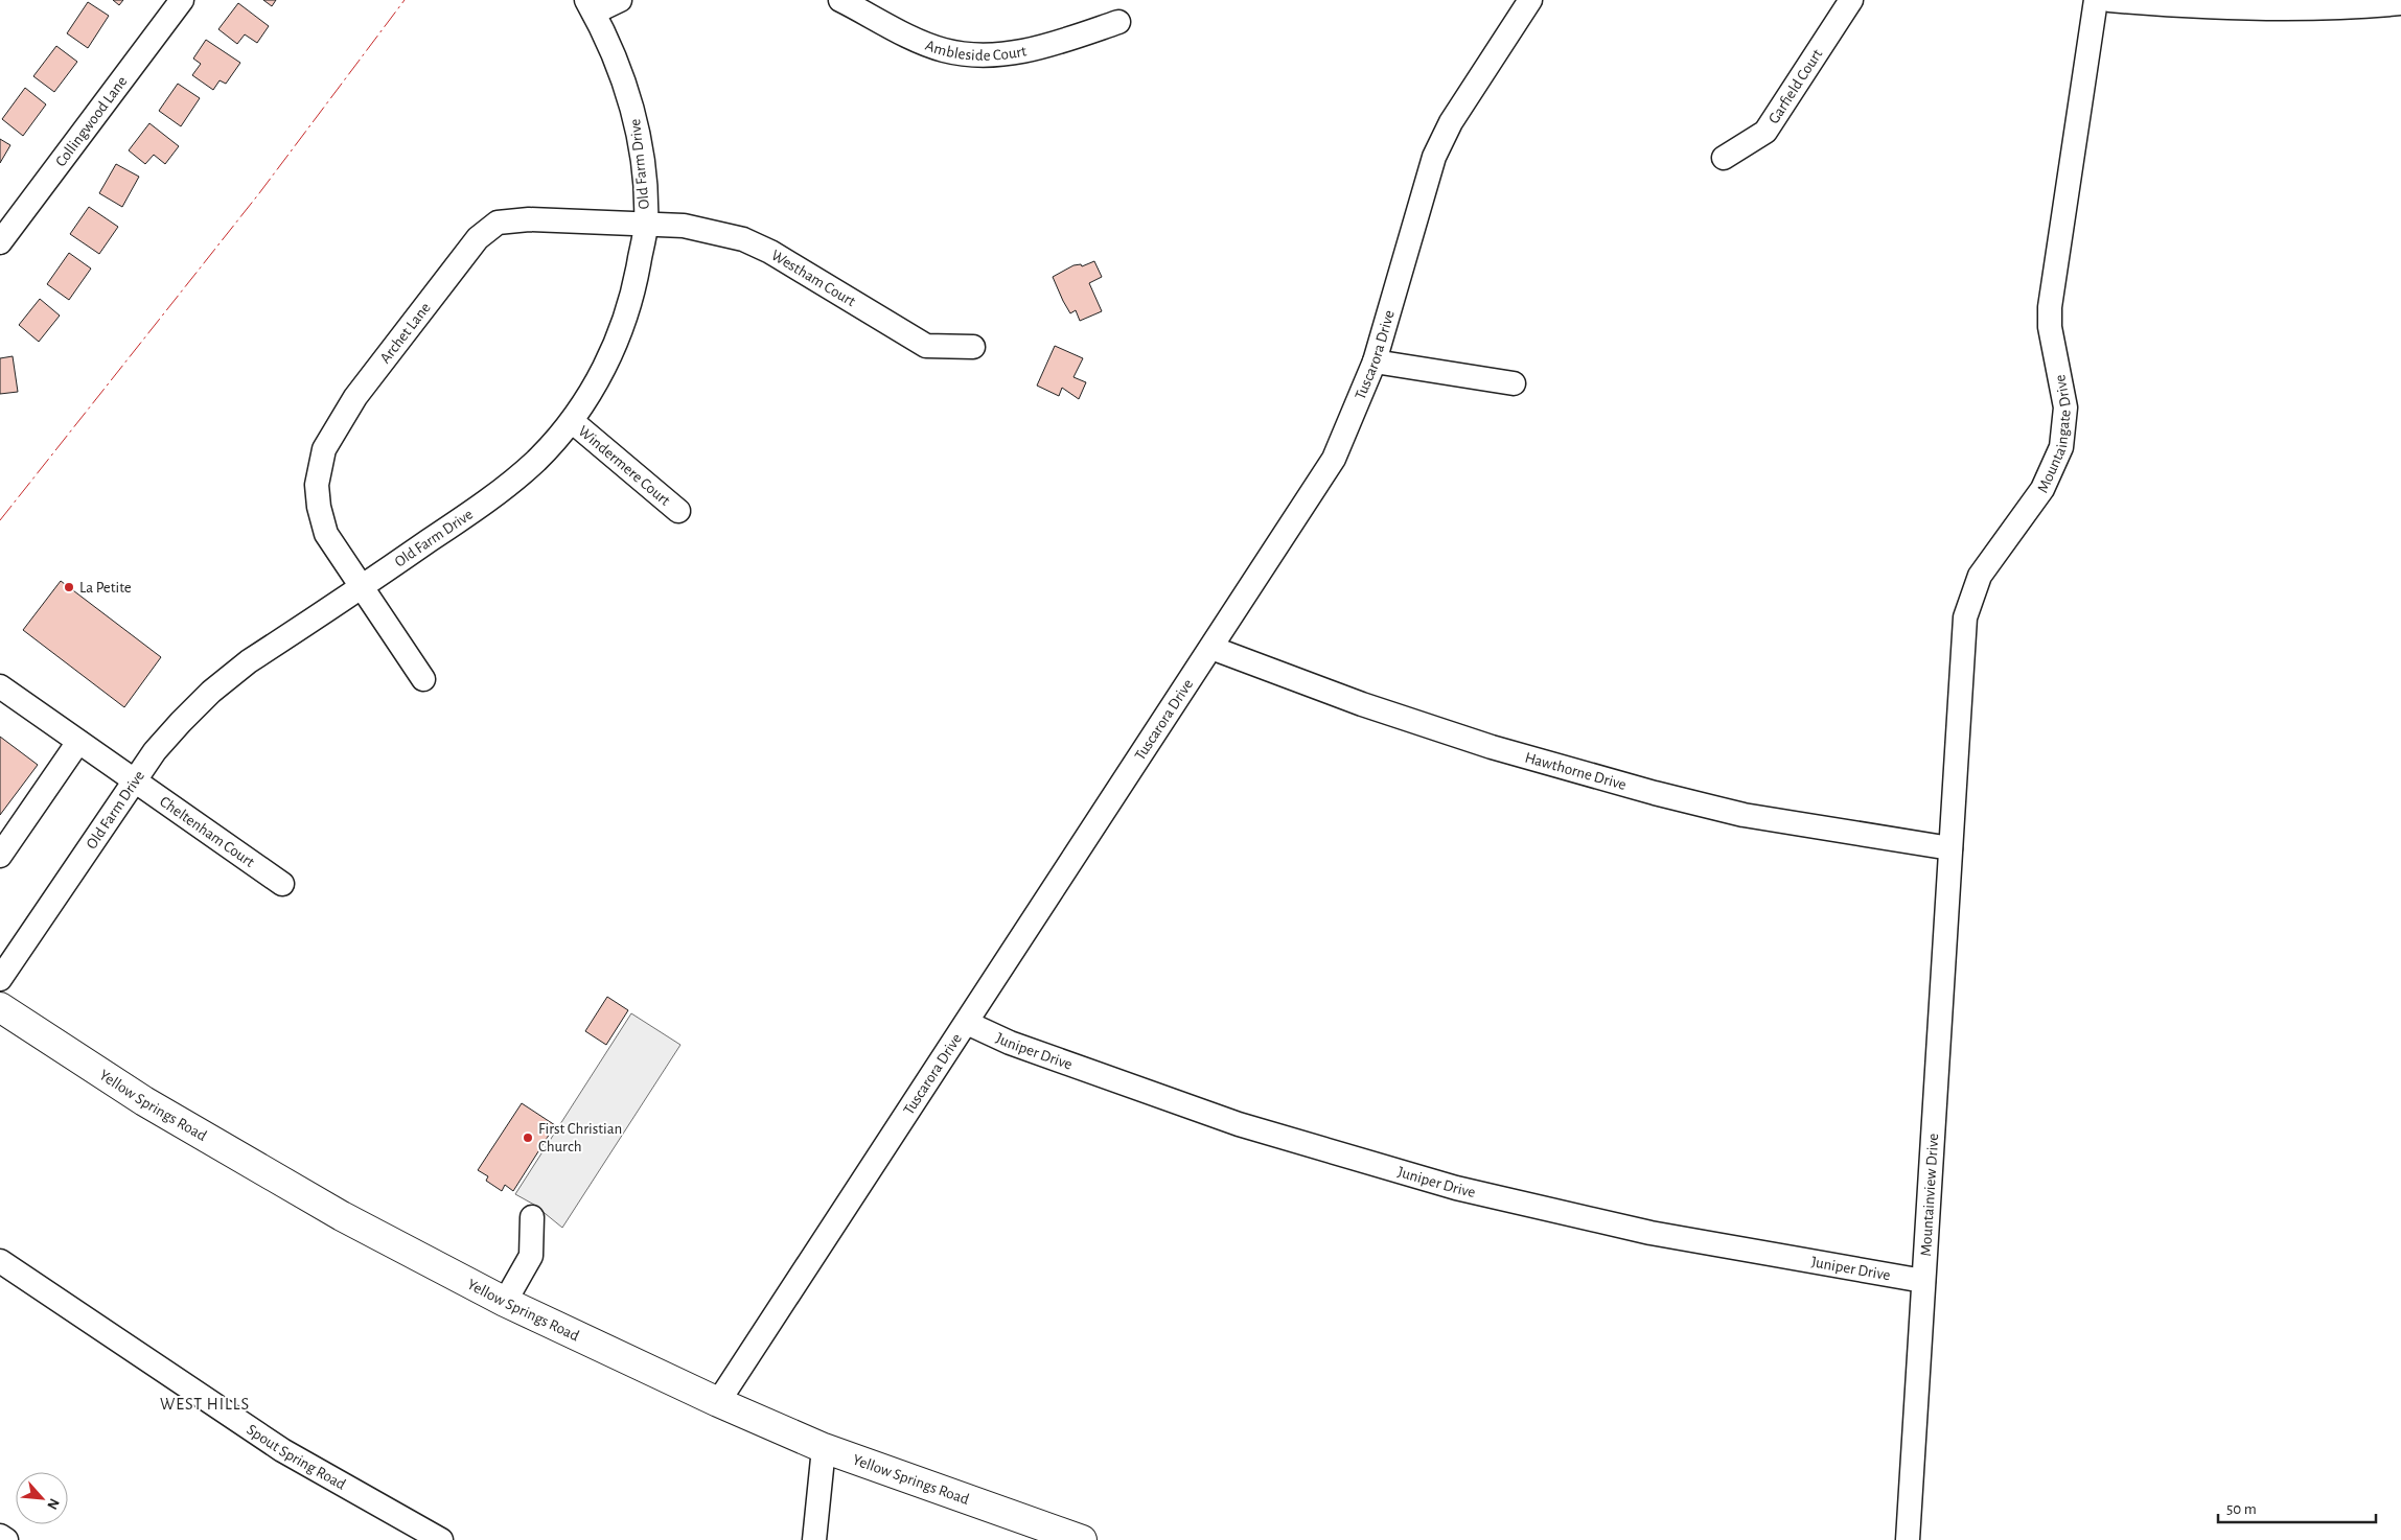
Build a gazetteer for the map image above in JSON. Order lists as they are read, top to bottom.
{
  "streets": {
    "main road": ["Yellow Springs Road"],
    "street": [
      "Ambleside Court",
      "Garfield Court",
      "Collingwood Lane",
      "Old Farm Drive",
      "Westham Court",
      "Archet Lane",
      "Tuscarora Drive",
      "Mountaingate Drive",
      "Windermere Court",
      "Hawthorne Drive",
      "Cheltenham Court",
      "Juniper Drive",
      "Mountainview Drive",
      "Spout Spring Road"
    ]
  },
  "crossings": [
    ["Old Farm Drive", "Westham Court"],
    ["Old Farm Drive", "Archet Lane"],
    ["Old Farm Drive", "Windermere Court"],
    ["Old Farm Drive", "Cheltenham Court"],
    ["Westham Court", "Archet Lane"],
    ["Tuscarora Drive", "Hawthorne Drive"],
    ["Tuscarora Drive", "Juniper Drive"],
    ["Tuscarora Drive", "Yellow Springs Road"],
    ["Mountaingate Drive", "Hawthorne Drive"],
    ["Mountaingate Drive", "Mountainview Drive"],
    ["Hawthorne Drive", "Mountainview Drive"],
    ["Juniper Drive", "Mountainview Drive"]
  ],
  "districts": ["WEST HILLS"],
  "places": ["La Petite", "First Christian Church"],
  "scale_bar": "50 m",
  "north": "bottom right"
}
